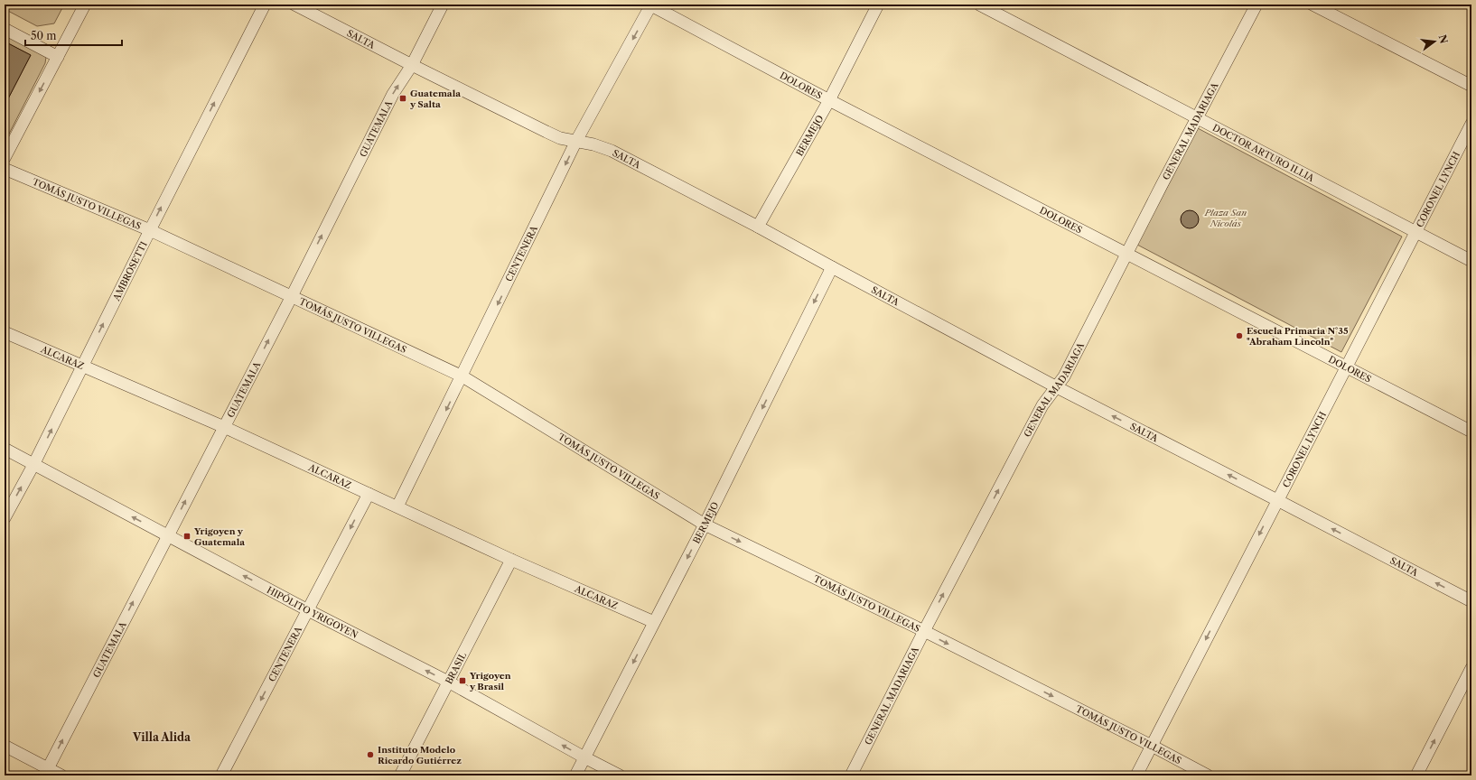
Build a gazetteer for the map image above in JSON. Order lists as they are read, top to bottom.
{
  "streets": {
    "street": [
      "SALTA",
      "DOLORES",
      "GUATEMALA",
      "GENERAL MADARIAGA",
      "BERMEJO",
      "DOCTOR ARTURO ILLIA",
      "CORONEL LYNCH",
      "TOMÁS JUSTO VILLEGAS",
      "CENTENERA",
      "AMBROSETTI",
      "ALCARAZ",
      "HIPÓLITO YRIGOYEN",
      "BRASIL"
    ]
  },
  "crossings": [
    ["SALTA", "GUATEMALA"],
    ["SALTA", "GENERAL MADARIAGA"],
    ["SALTA", "BERMEJO"],
    ["SALTA", "CORONEL LYNCH"],
    ["SALTA", "CENTENERA"],
    ["DOLORES", "GENERAL MADARIAGA"],
    ["DOLORES", "BERMEJO"],
    ["DOLORES", "CORONEL LYNCH"],
    ["DOLORES", "CENTENERA"],
    ["GUATEMALA", "TOMÁS JUSTO VILLEGAS"],
    ["GUATEMALA", "ALCARAZ"],
    ["GUATEMALA", "HIPÓLITO YRIGOYEN"],
    ["GENERAL MADARIAGA", "DOCTOR ARTURO ILLIA"],
    ["GENERAL MADARIAGA", "TOMÁS JUSTO VILLEGAS"],
    ["BERMEJO", "TOMÁS JUSTO VILLEGAS"],
    ["BERMEJO", "ALCARAZ"],
    ["BERMEJO", "HIPÓLITO YRIGOYEN"],
    ["DOCTOR ARTURO ILLIA", "CORONEL LYNCH"],
    ["CORONEL LYNCH", "TOMÁS JUSTO VILLEGAS"],
    ["TOMÁS JUSTO VILLEGAS", "CENTENERA"],
    ["TOMÁS JUSTO VILLEGAS", "AMBROSETTI"],
    ["CENTENERA", "ALCARAZ"],
    ["CENTENERA", "HIPÓLITO YRIGOYEN"],
    ["AMBROSETTI", "ALCARAZ"],
    ["AMBROSETTI", "HIPÓLITO YRIGOYEN"],
    ["ALCARAZ", "BRASIL"],
    ["HIPÓLITO YRIGOYEN", "BRASIL"]
  ],
  "one_way": [
    "SALTA",
    "GUATEMALA",
    "BERMEJO",
    "CORONEL LYNCH",
    "TOMÁS JUSTO VILLEGAS",
    "CENTENERA",
    "AMBROSETTI",
    "HIPÓLITO YRIGOYEN"
  ],
  "districts": ["Villa Alida"],
  "parks": ["Plaza San Nicolás"],
  "places": {
    "transit": ["Guatemala y Salta", "Yrigoyen y Guatemala", "Yrigoyen y Brasil"],
    "other": ["Escuela Primaria N°35 \"Abraham Lincoln\"", "Instituto Modelo Ricardo Gutiérrez"]
  },
  "scale_bar": "50 m",
  "north": "right"
}
